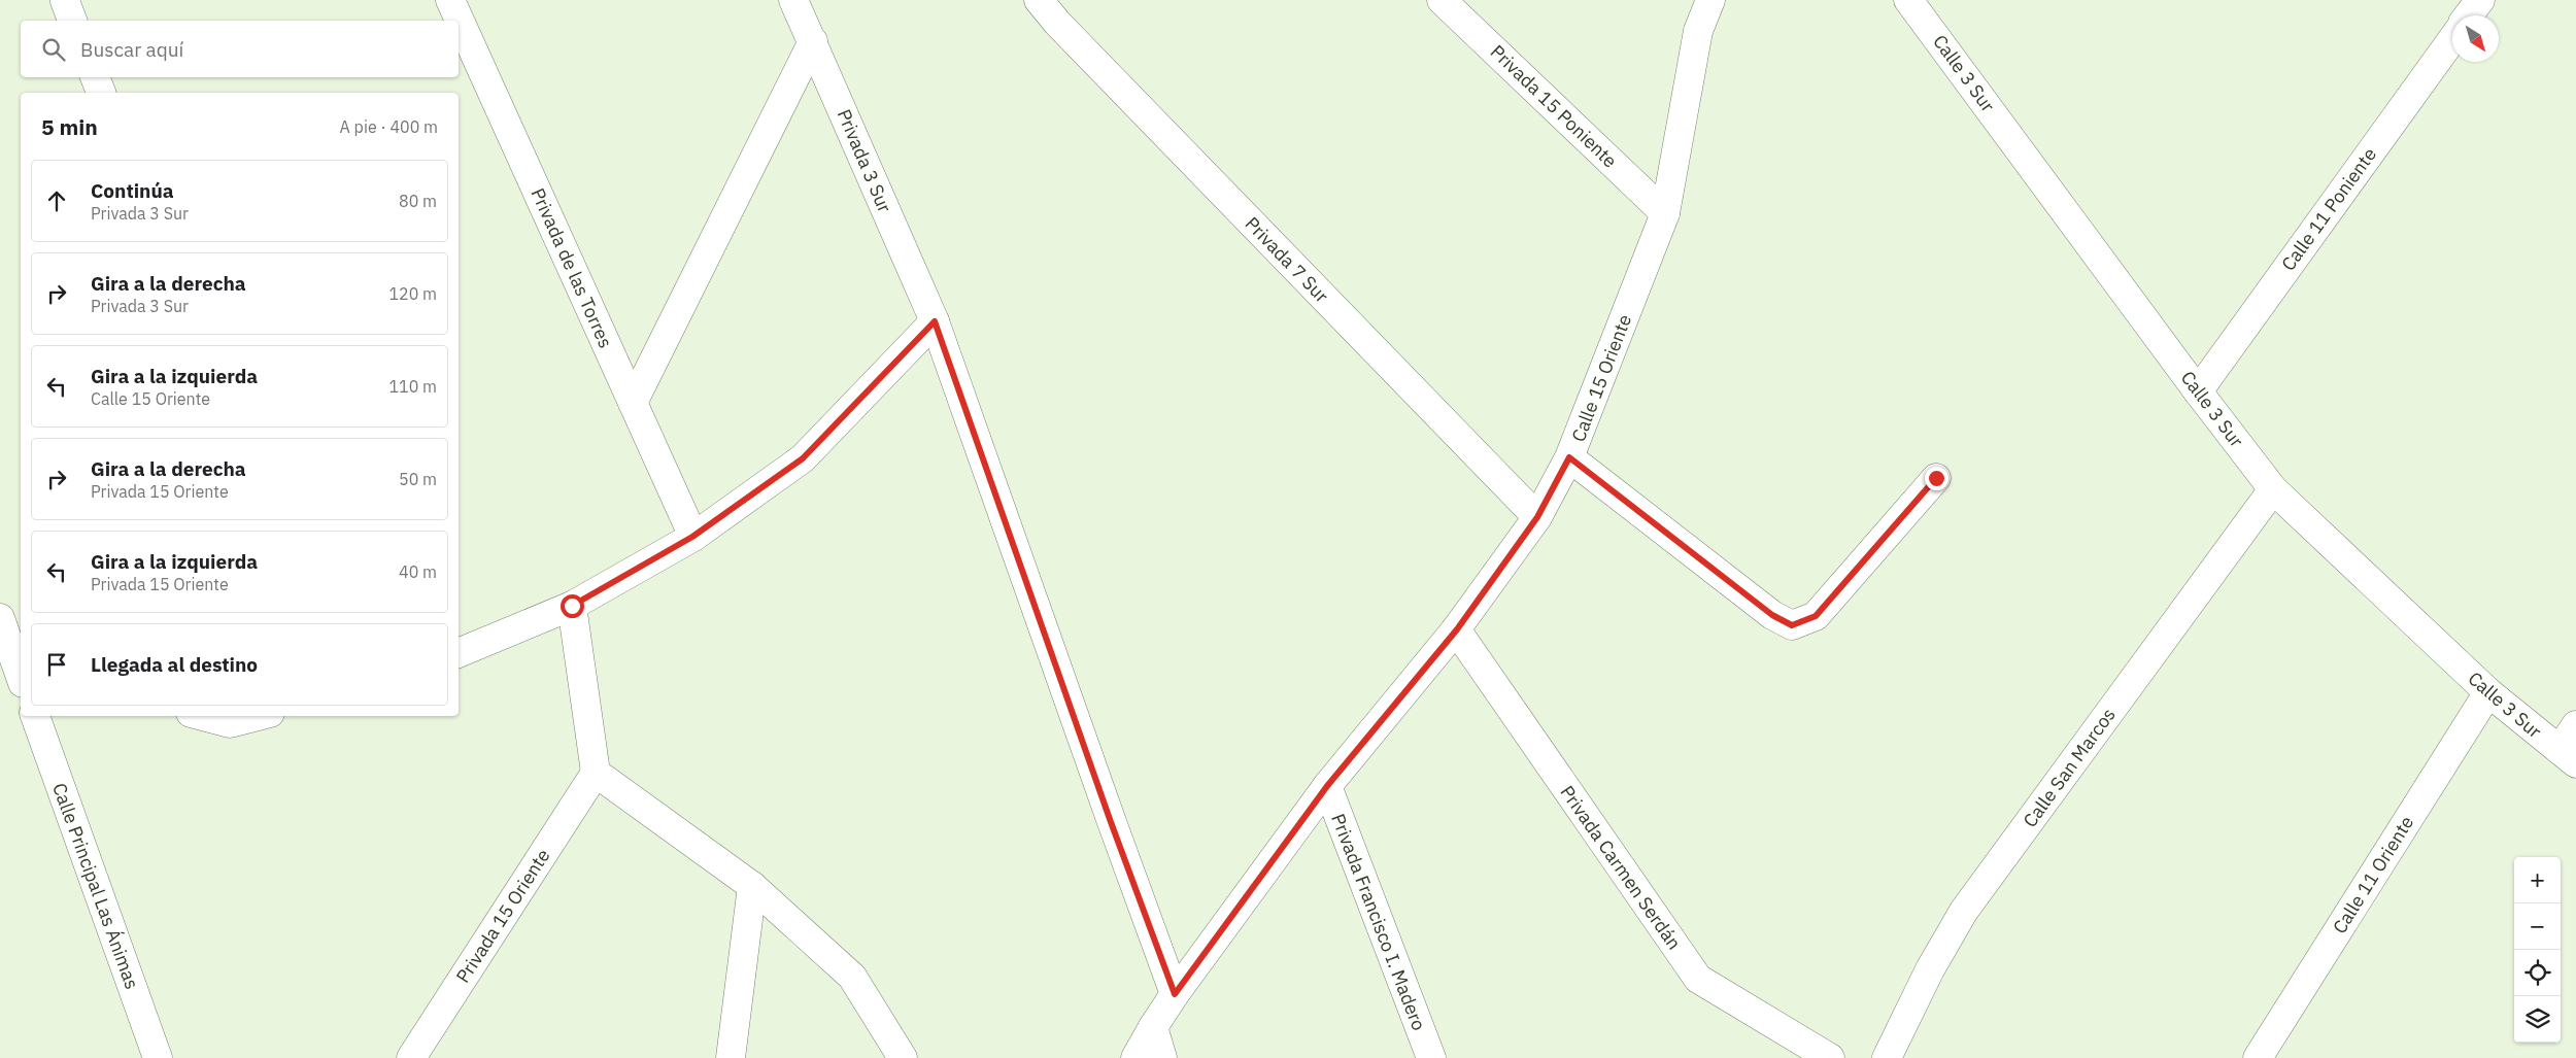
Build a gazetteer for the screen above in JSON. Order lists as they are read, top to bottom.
{
  "streets": {
    "street": [
      "Calle 3 Sur",
      "Privada 15 Poniente",
      "Privada 3 Sur",
      "Calle 11 Poniente",
      "Privada 7 Sur",
      "Privada de las Torres",
      "Calle 15 Oriente",
      "Calle San Marcos",
      "Privada Carmen Serdán",
      "Calle 11 Oriente",
      "Calle Principal Las Ánimas",
      "Privada 15 Oriente",
      "Privada Francisco I. Madero"
    ]
  },
  "crossings": [
    ["Calle 3 Sur", "Calle 11 Poniente"],
    ["Calle 3 Sur", "Calle San Marcos"],
    ["Calle 3 Sur", "Calle 11 Oriente"],
    ["Privada 15 Poniente", "Calle 15 Oriente"],
    ["Privada 3 Sur", "Calle 15 Oriente"],
    ["Privada 7 Sur", "Calle 15 Oriente"],
    ["Calle 15 Oriente", "Privada Carmen Serdán"],
    ["Calle 15 Oriente", "Privada Francisco I. Madero"]
  ],
  "north": "bottom right",
  "page": {
    "search": "Buscar aquí",
    "heading": ["5 min", "A pie · 400 m"],
    "list": [
      ["Continúa", "Privada 3 Sur", "80 m"],
      ["Gira a la derecha", "Privada 3 Sur", "120 m"],
      ["Gira a la izquierda", "Calle 15 Oriente", "110 m"],
      ["Gira a la derecha", "Privada 15 Oriente", "50 m"],
      ["Gira a la izquierda", "Privada 15 Oriente", "40 m"],
      "Llegada al destino"
    ],
    "map_buttons": ["+", "−"]
  }
}
